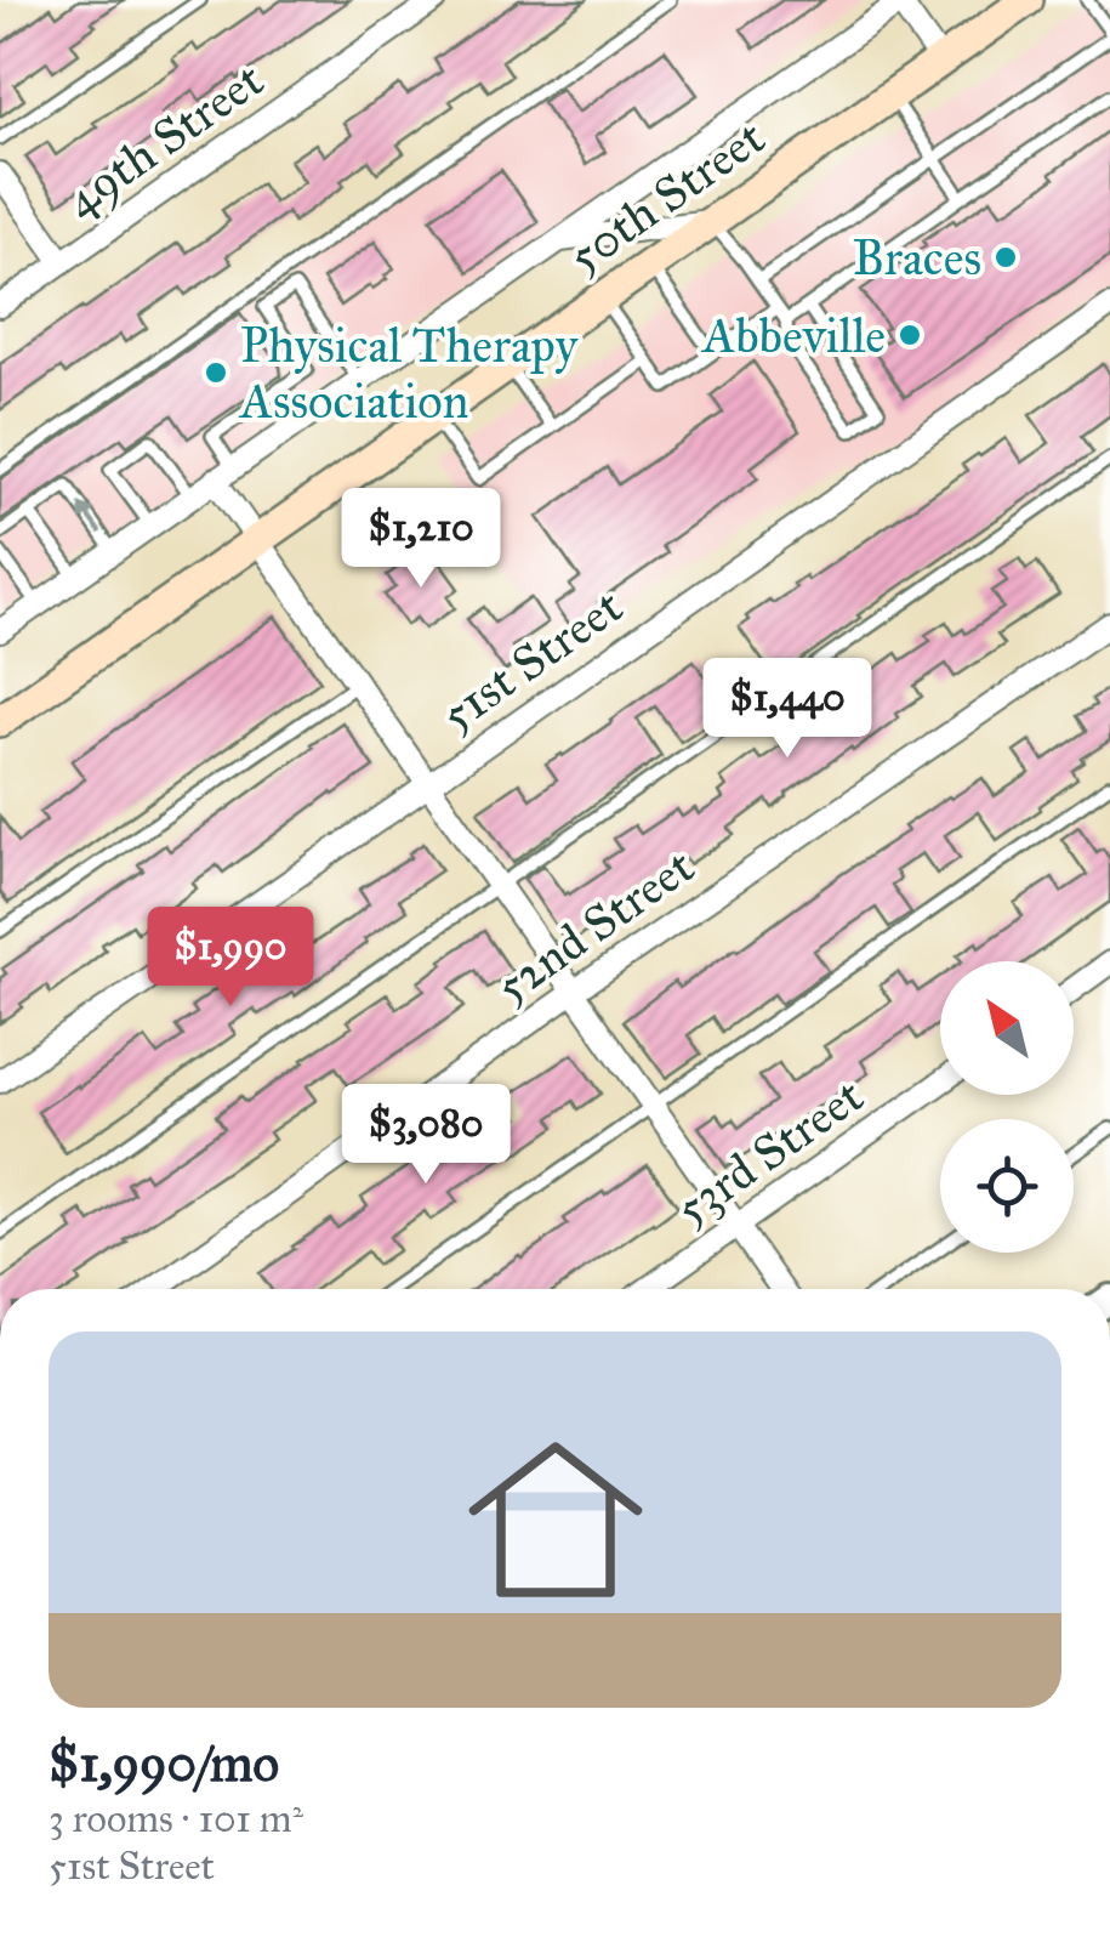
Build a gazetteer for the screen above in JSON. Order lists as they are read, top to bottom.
{
  "streets": {
    "main road": ["50th Street"],
    "street": [
      "49th Street",
      "51st Street",
      "52nd Street",
      "53rd Street"
    ]
  },
  "places": ["Braces", "Abbeville", "Physical Therapy Association"],
  "north": "top left",
  "page": {
    "price": [
      "$1,210",
      "$1,440",
      "$1,990",
      "$3,080"
    ],
    "list": [
      {
        "name": "$1,990/mo",
        "note": "3 rooms · 101 m² · 51st Street"
      }
    ]
  }
}
